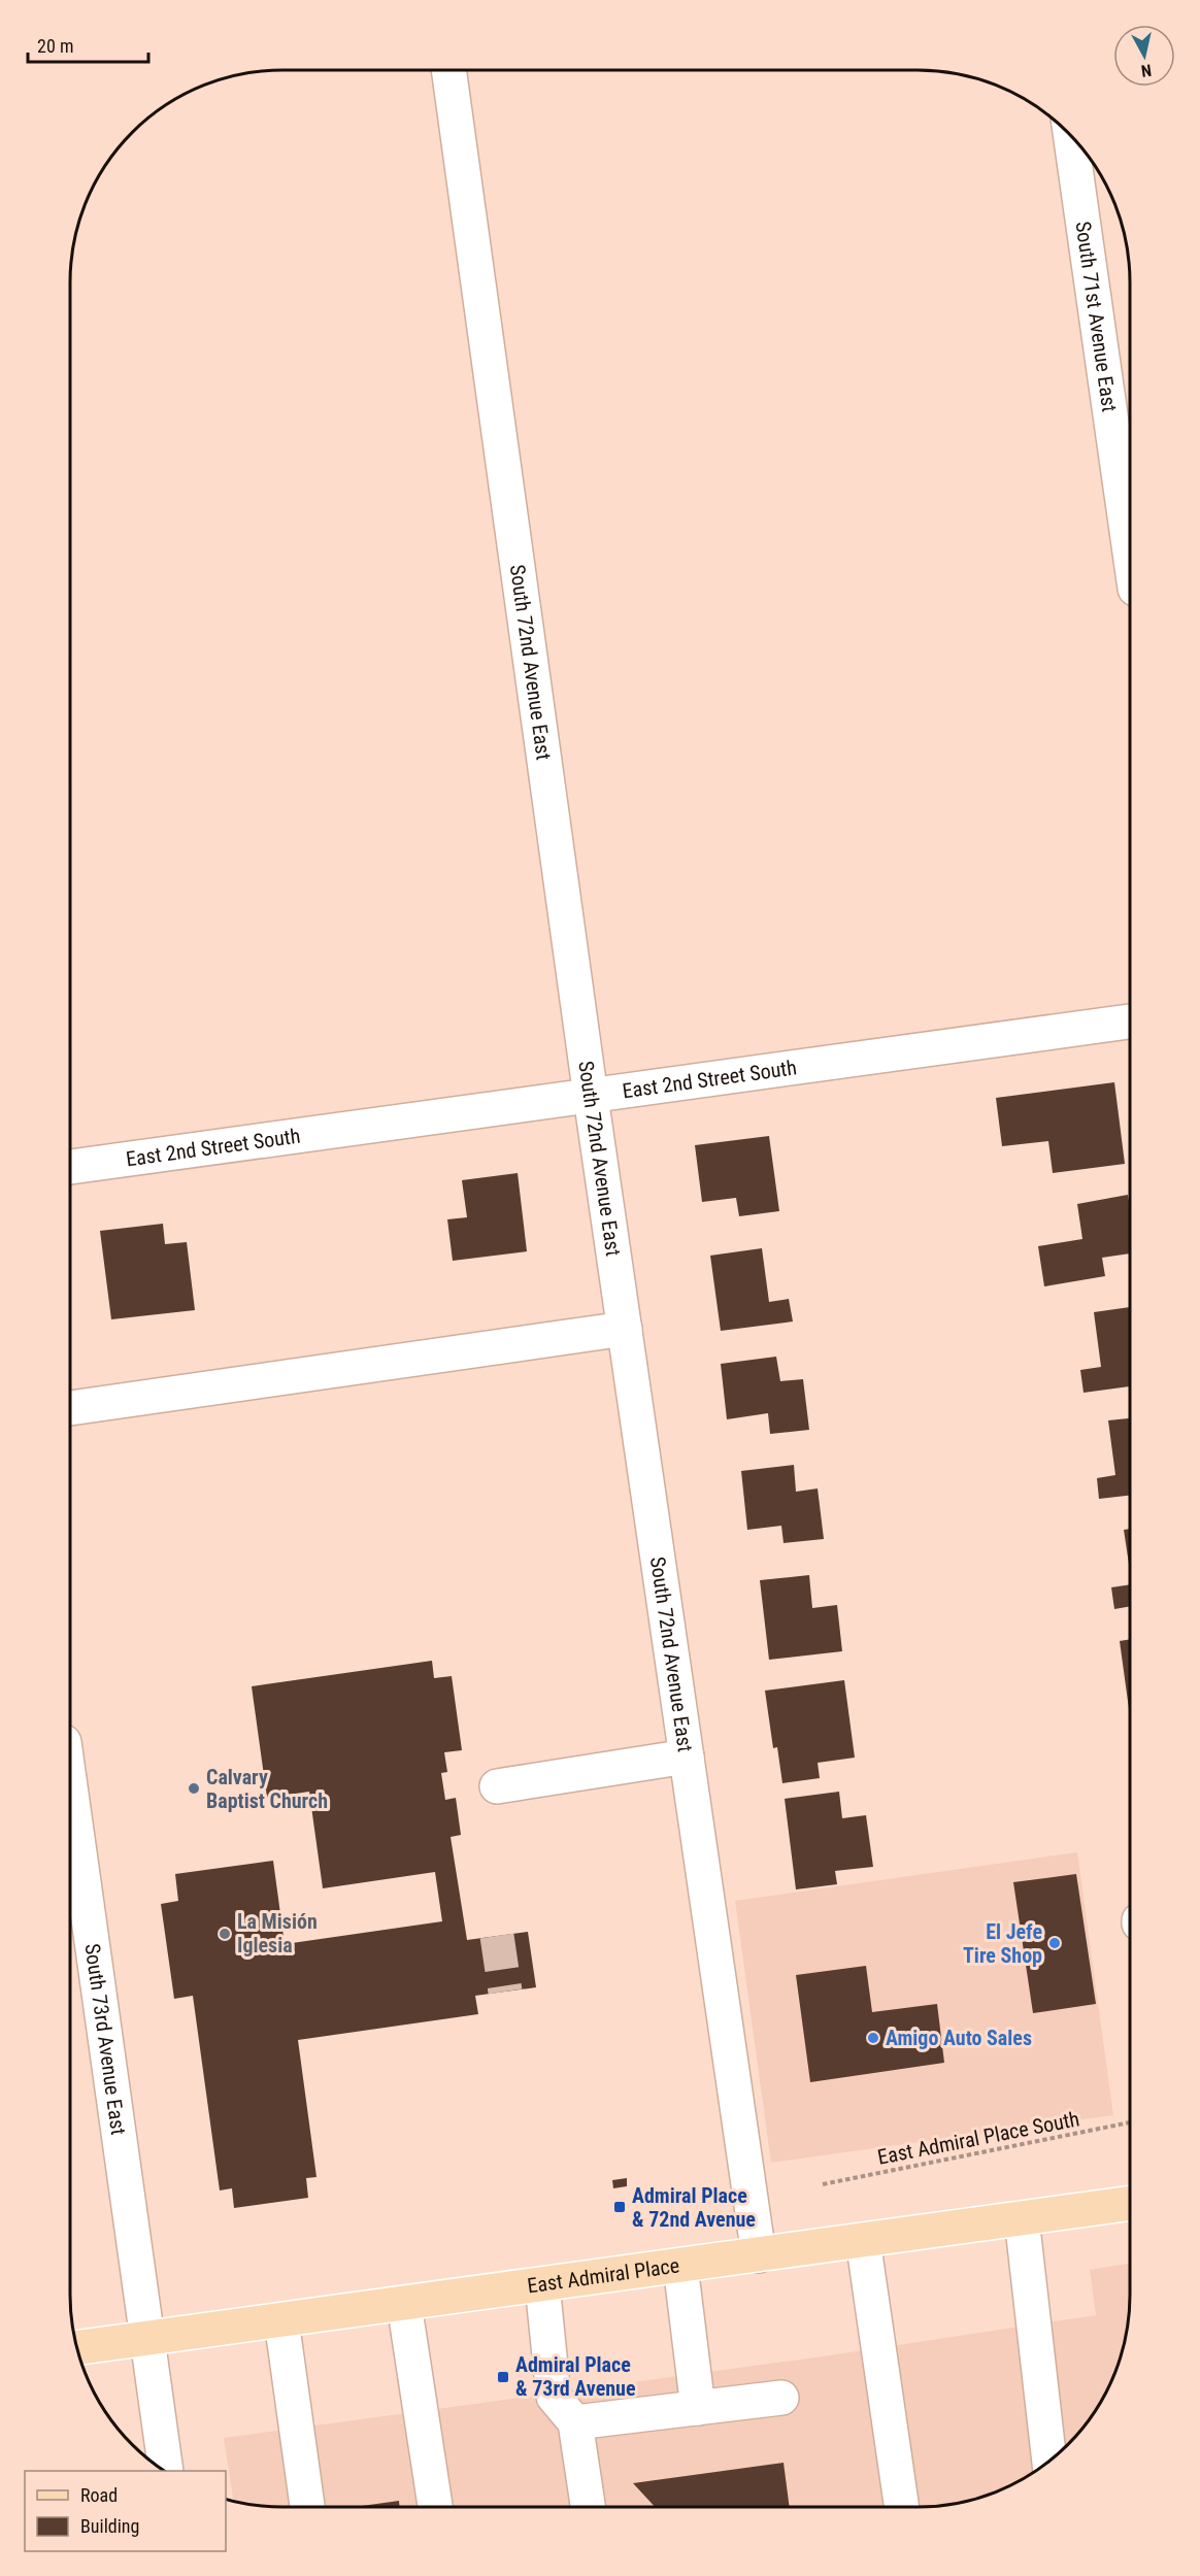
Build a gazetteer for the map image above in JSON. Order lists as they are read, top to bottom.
{
  "streets": {
    "main road": ["East Admiral Place"],
    "street": [
      "South 71st Avenue East",
      "South 72nd Avenue East",
      "East 2nd Street South",
      "South 73rd Avenue East"
    ],
    "path": ["East Admiral Place South"]
  },
  "crossings": [
    ["South 72nd Avenue East", "East 2nd Street South"],
    ["South 72nd Avenue East", "East Admiral Place"],
    ["South 73rd Avenue East", "East Admiral Place"]
  ],
  "places": {
    "other": [
      "Calvary Baptist Church",
      "La Misión Iglesia",
      "El Jefe Tire Shop",
      "Amigo Auto Sales"
    ],
    "transit": ["Admiral Place & 72nd Avenue", "Admiral Place & 73rd Avenue"]
  },
  "legend": ["Road", "Building"],
  "scale_bar": "20 m",
  "north": "bottom"
}
